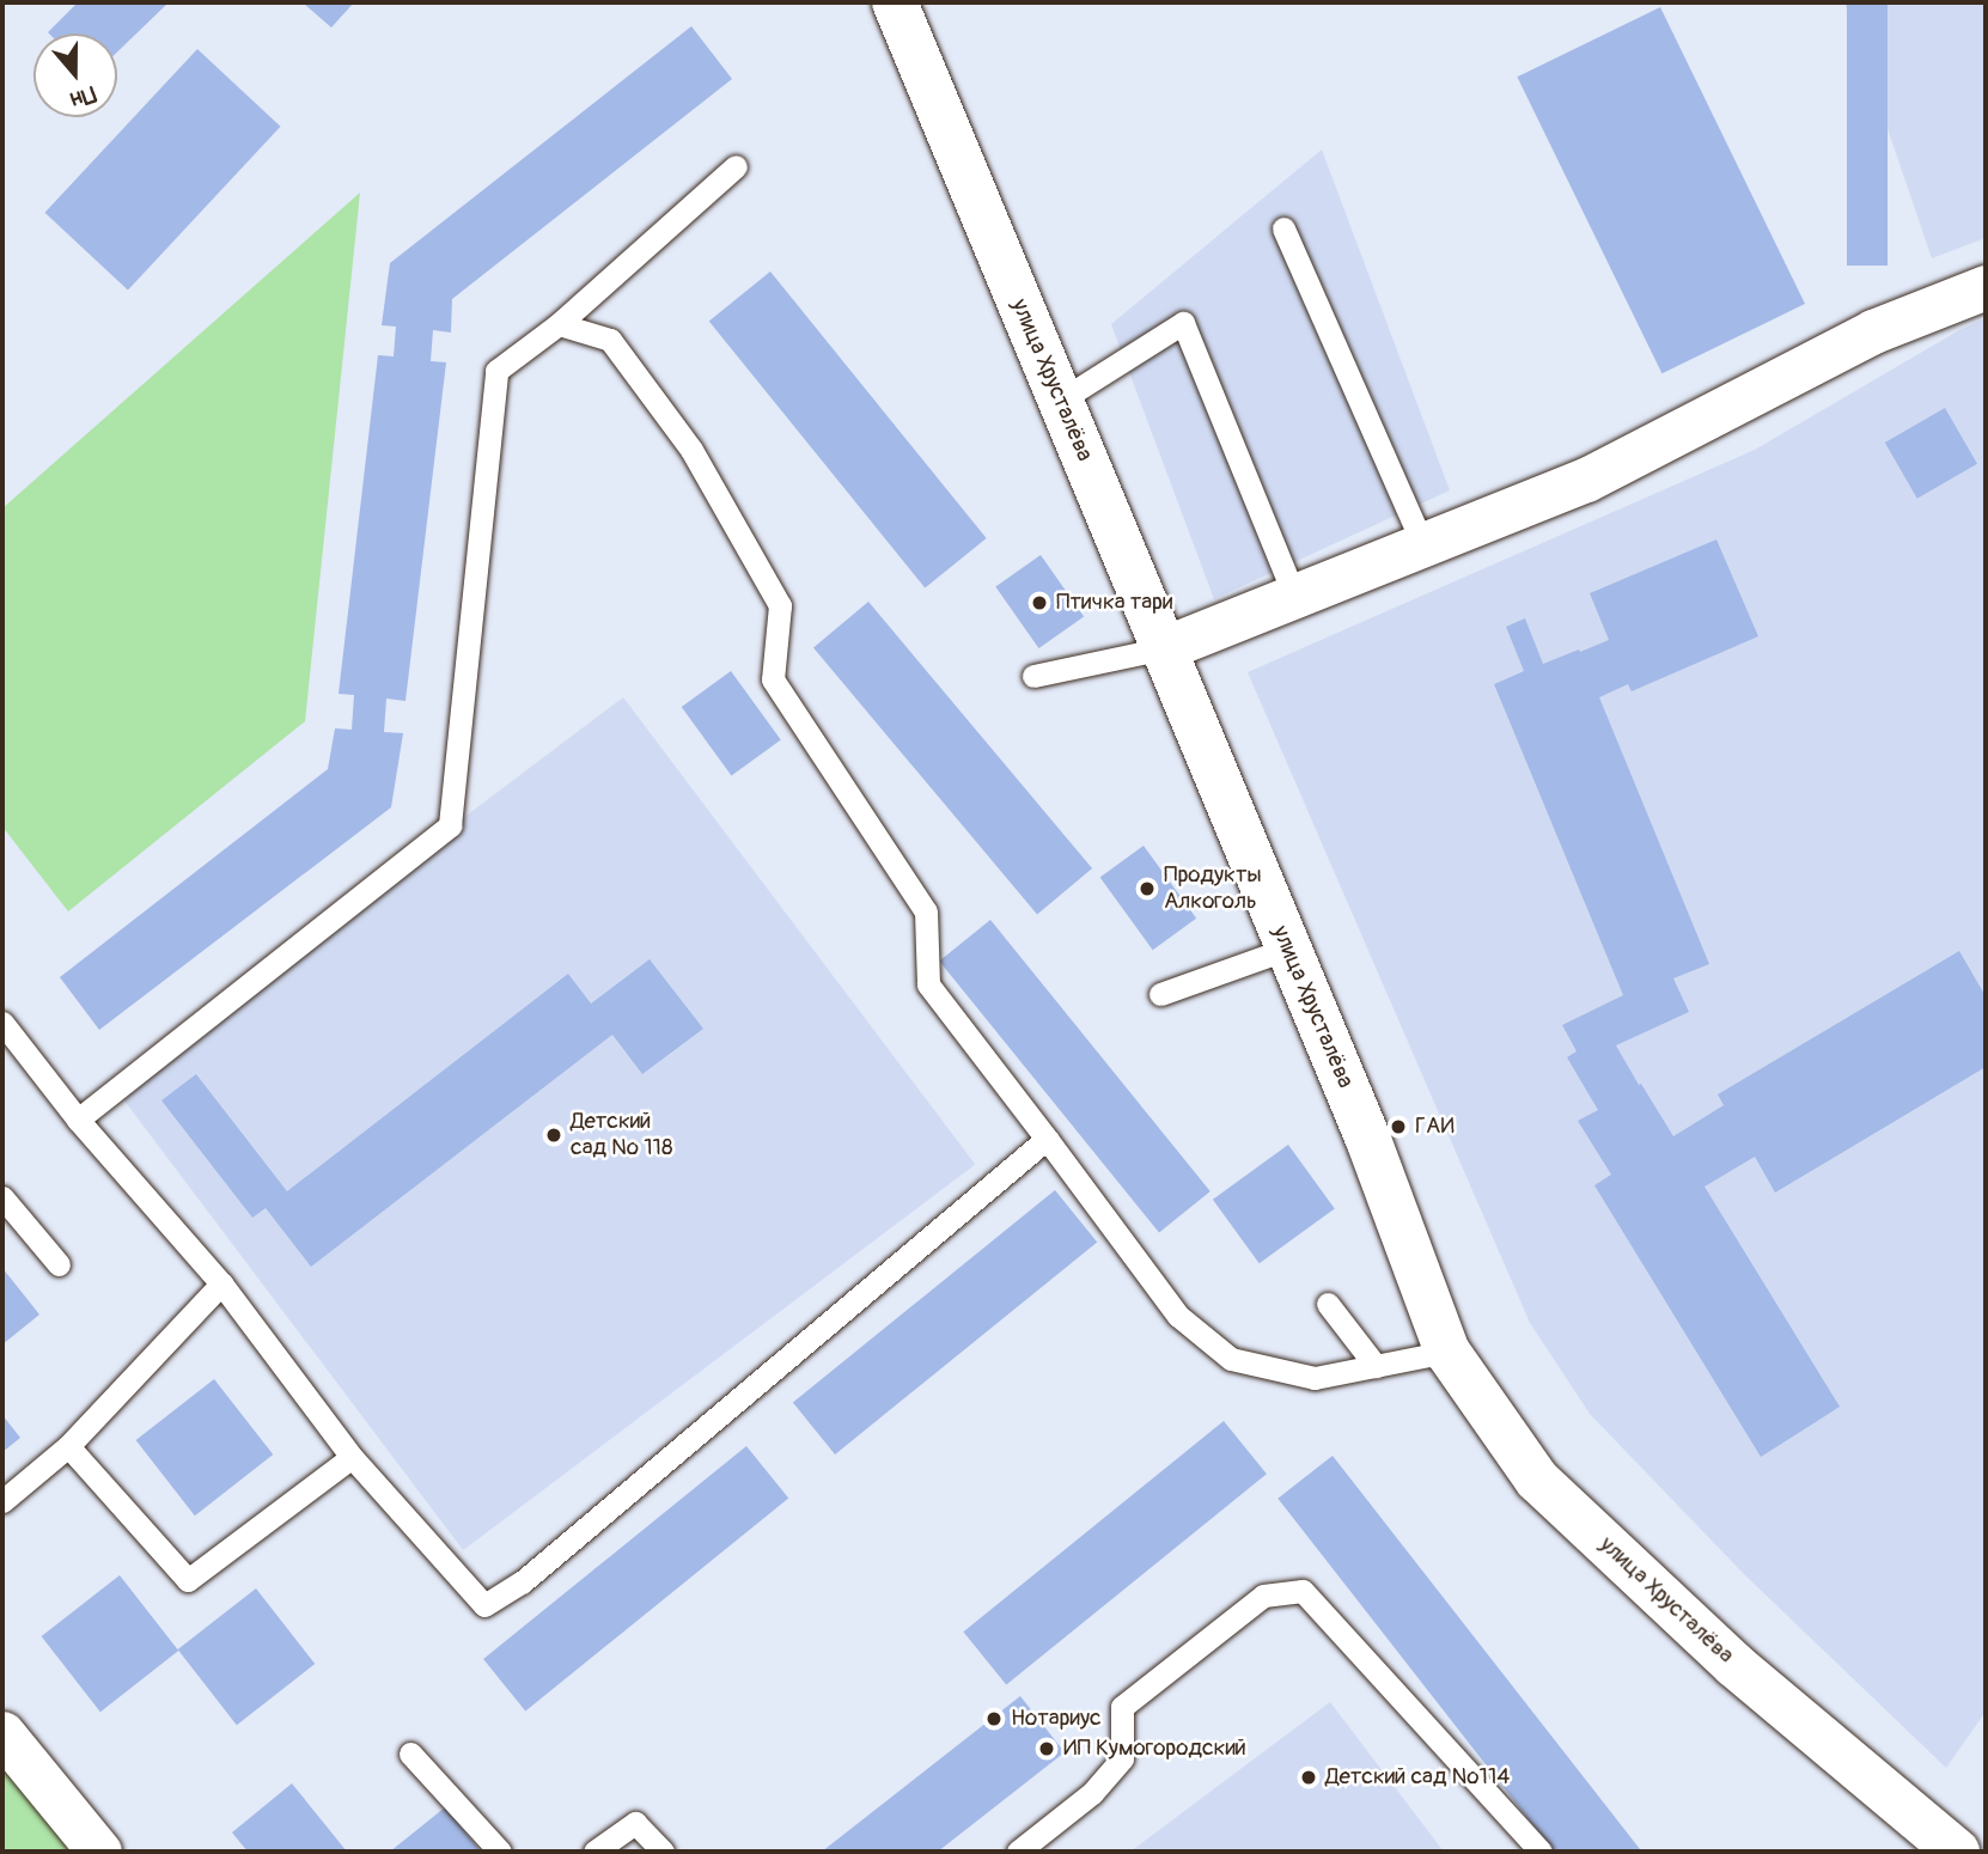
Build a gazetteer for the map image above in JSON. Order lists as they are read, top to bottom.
{
  "streets": {
    "main road": ["улица Хрусталёва"]
  },
  "places": [
    "Птичка тари",
    "Продукты Алкоголь",
    "ГАИ",
    "Детский сад № 118",
    "Нотариус",
    "ИП Кумогородский",
    "Детский сад №114"
  ],
  "north": "bottom"
}
